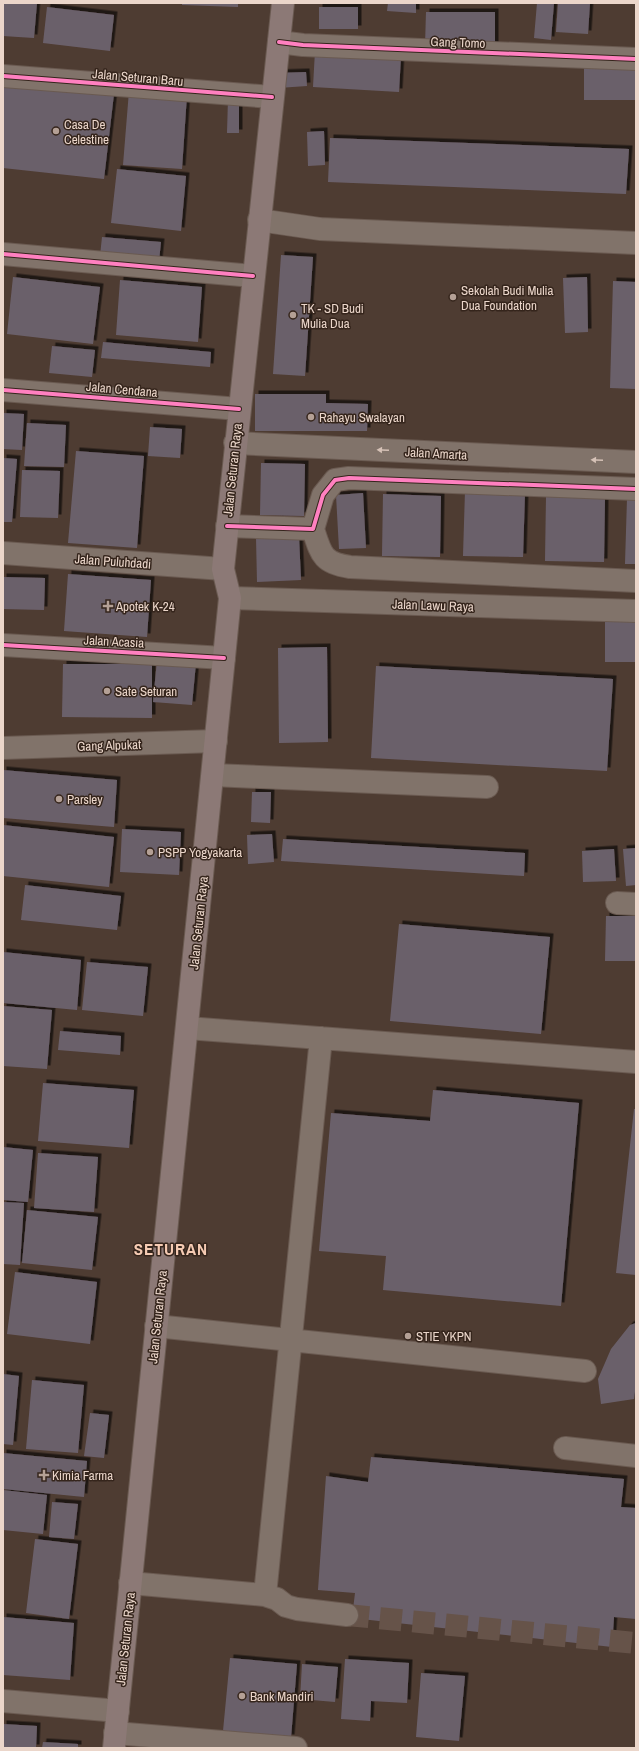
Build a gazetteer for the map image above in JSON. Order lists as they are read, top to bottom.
{
  "streets": {
    "main road": ["Jalan Seturan Raya"],
    "street": [
      "Gang Tomo",
      "Jalan Seturan Baru",
      "Jalan Cendana",
      "Jalan Amarta",
      "Jalan Puluhdadi",
      "Jalan Lawu Raya",
      "Jalan Acasia",
      "Gang Alpukat"
    ]
  },
  "crossings": [
    ["Gang Tomo", "Jalan Seturan Raya"],
    ["Jalan Seturan Baru", "Jalan Seturan Raya"],
    ["Jalan Cendana", "Jalan Seturan Raya"],
    ["Jalan Amarta", "Jalan Seturan Raya"],
    ["Jalan Seturan Raya", "Jalan Puluhdadi"],
    ["Jalan Seturan Raya", "Jalan Lawu Raya"],
    ["Jalan Seturan Raya", "Jalan Acasia"],
    ["Jalan Seturan Raya", "Gang Alpukat"]
  ],
  "districts": ["SETURAN"],
  "places": {
    "other": [
      "Casa De Celestine",
      "Sekolah Budi Mulia Dua Foundation",
      "TK - SD Budi Mulia Dua",
      "Rahayu Swalayan",
      "Sate Seturan",
      "Parsley",
      "PSPP Yogyakarta",
      "STIE YKPN",
      "Bank Mandiri"
    ],
    "health": ["Apotek K-24", "Kimia Farma"]
  }
}
